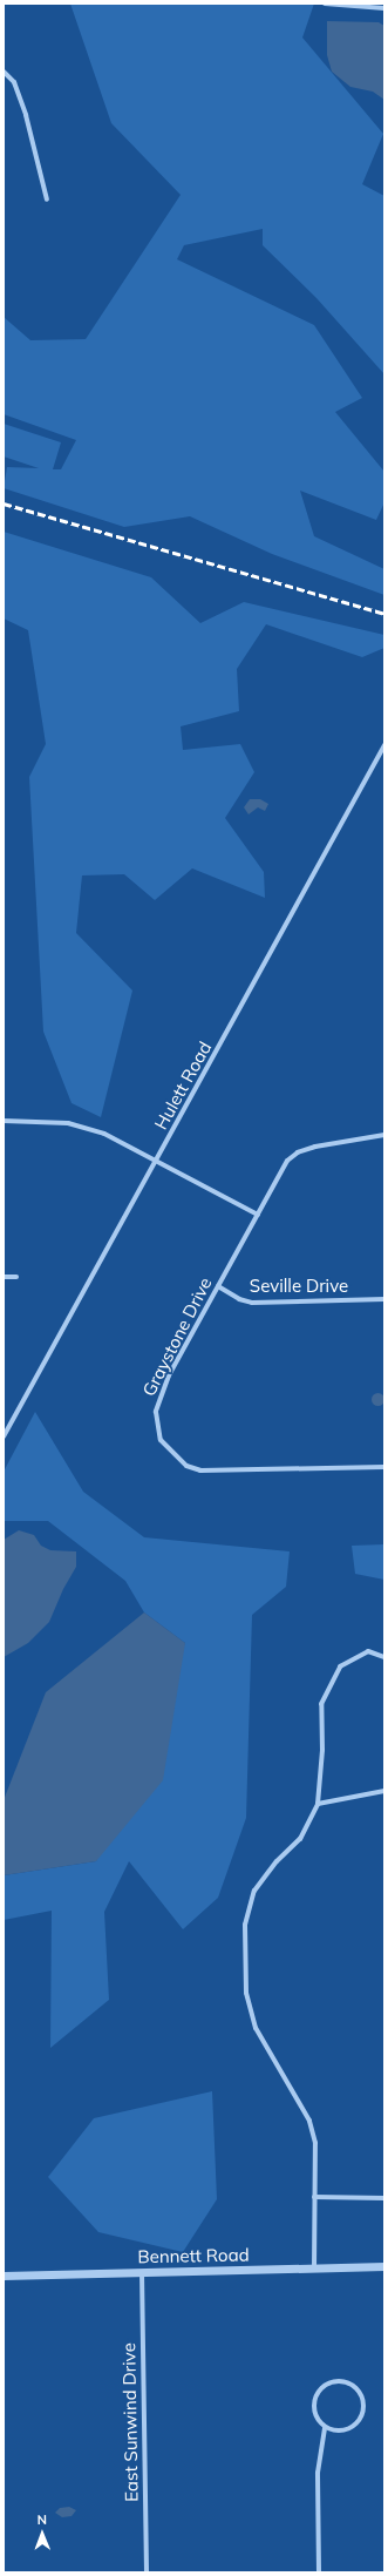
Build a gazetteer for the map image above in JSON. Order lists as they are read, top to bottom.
{
  "streets": {
    "street": [
      "Hulett Road",
      "Seville Drive",
      "Graystone Drive",
      "Bennett Road",
      "East Sunwind Drive"
    ]
  },
  "crossings": [
    ["Seville Drive", "Graystone Drive"],
    ["Bennett Road", "East Sunwind Drive"]
  ],
  "north": "top"
}
